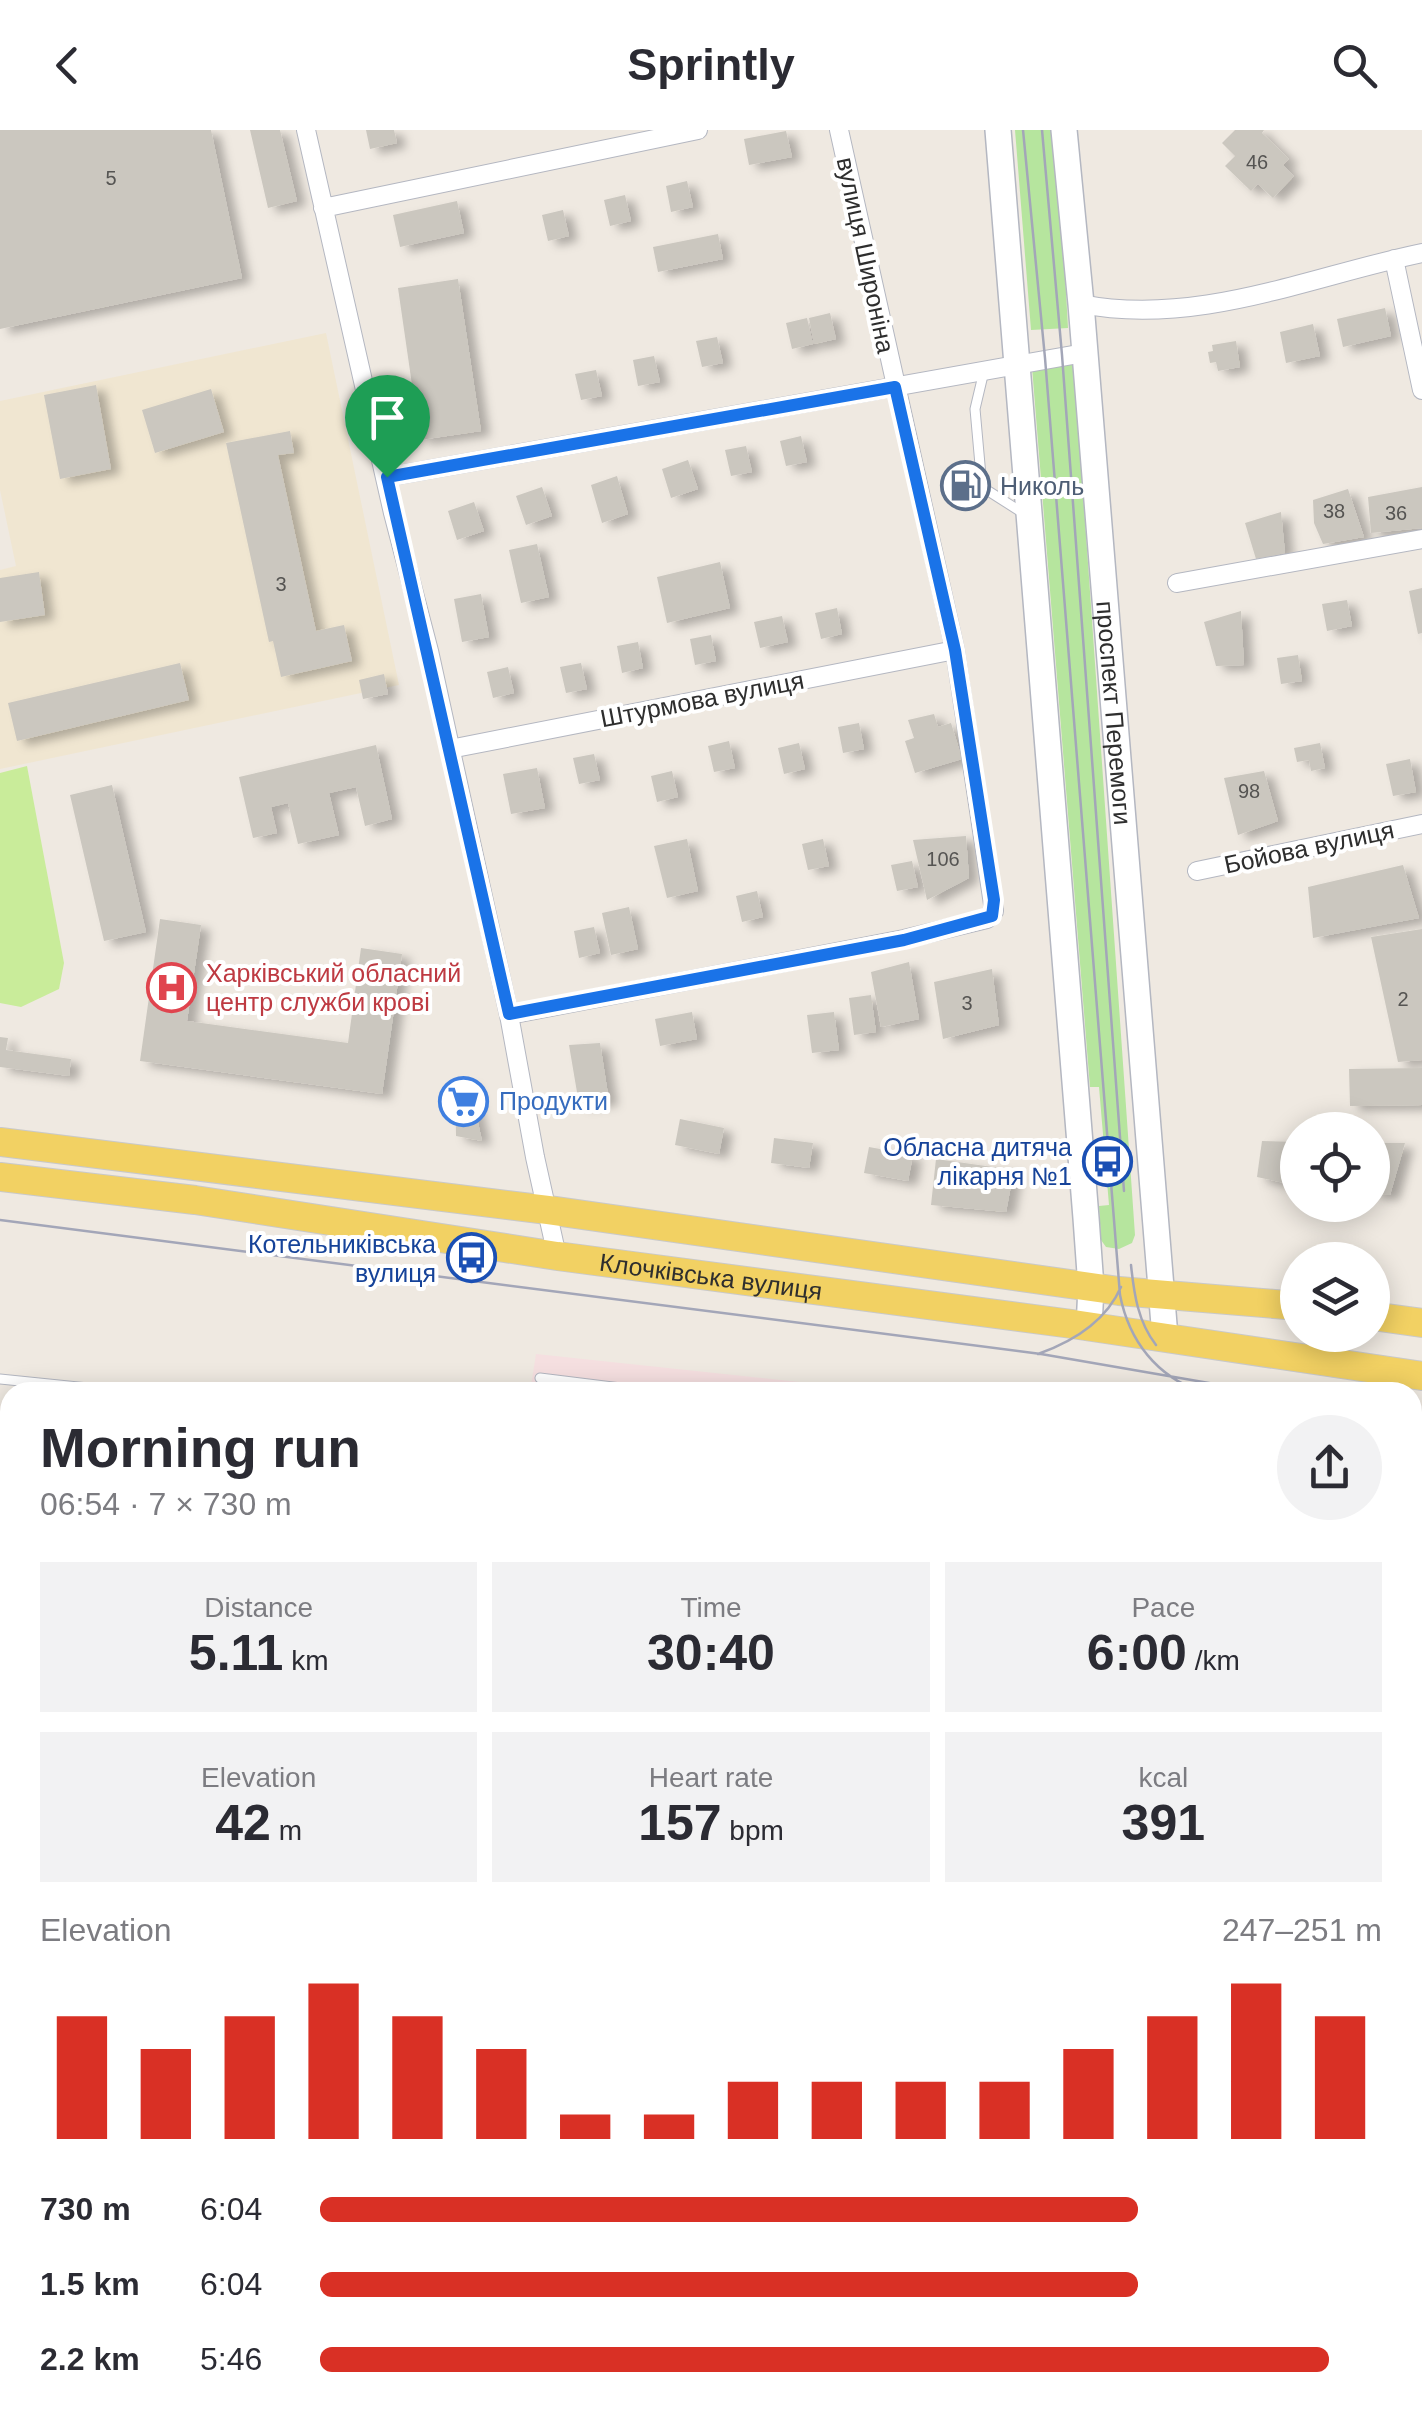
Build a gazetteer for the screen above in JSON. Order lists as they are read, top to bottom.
{
  "streets": {
    "main road": ["проспект Перемоги", "Клочківська вулиця"],
    "street": ["вулиця Широніна", "Штурмова вулиця", "Бойова вулиця"]
  },
  "crossings": [
    ["вулиця Широніна", "Штурмова вулиця"],
    ["проспект Перемоги", "Клочківська вулиця"]
  ],
  "places": {
    "fuel station": ["Николь"],
    "hospital": ["Харківський обласний центр служби крові"],
    "supermarket": ["Продукти"],
    "bus stop": ["Обласна дитяча лікарня №1", "Котельниківська вулиця"]
  },
  "house_numbers": [
    "46",
    "5",
    "38",
    "36",
    "3",
    "98",
    "106",
    "2",
    "3"
  ],
  "page": {
    "header": "Sprintly",
    "heading": ["Morning run", "06:54 · 7 × 730 m"],
    "stats": [
      ["Distance", "5.11 km"],
      ["Time", "30:40"],
      ["Pace", "6:00 /km"],
      ["Elevation", "42 m"],
      ["Heart rate", "157 bpm"],
      ["kcal", "391"]
    ],
    "chart": ["Elevation", "247–251 m"],
    "list": [
      {
        "name": "730 m",
        "note": "6:04"
      },
      {
        "name": "1.5 km",
        "note": "6:04"
      },
      {
        "name": "2.2 km",
        "note": "5:46"
      }
    ]
  }
}
